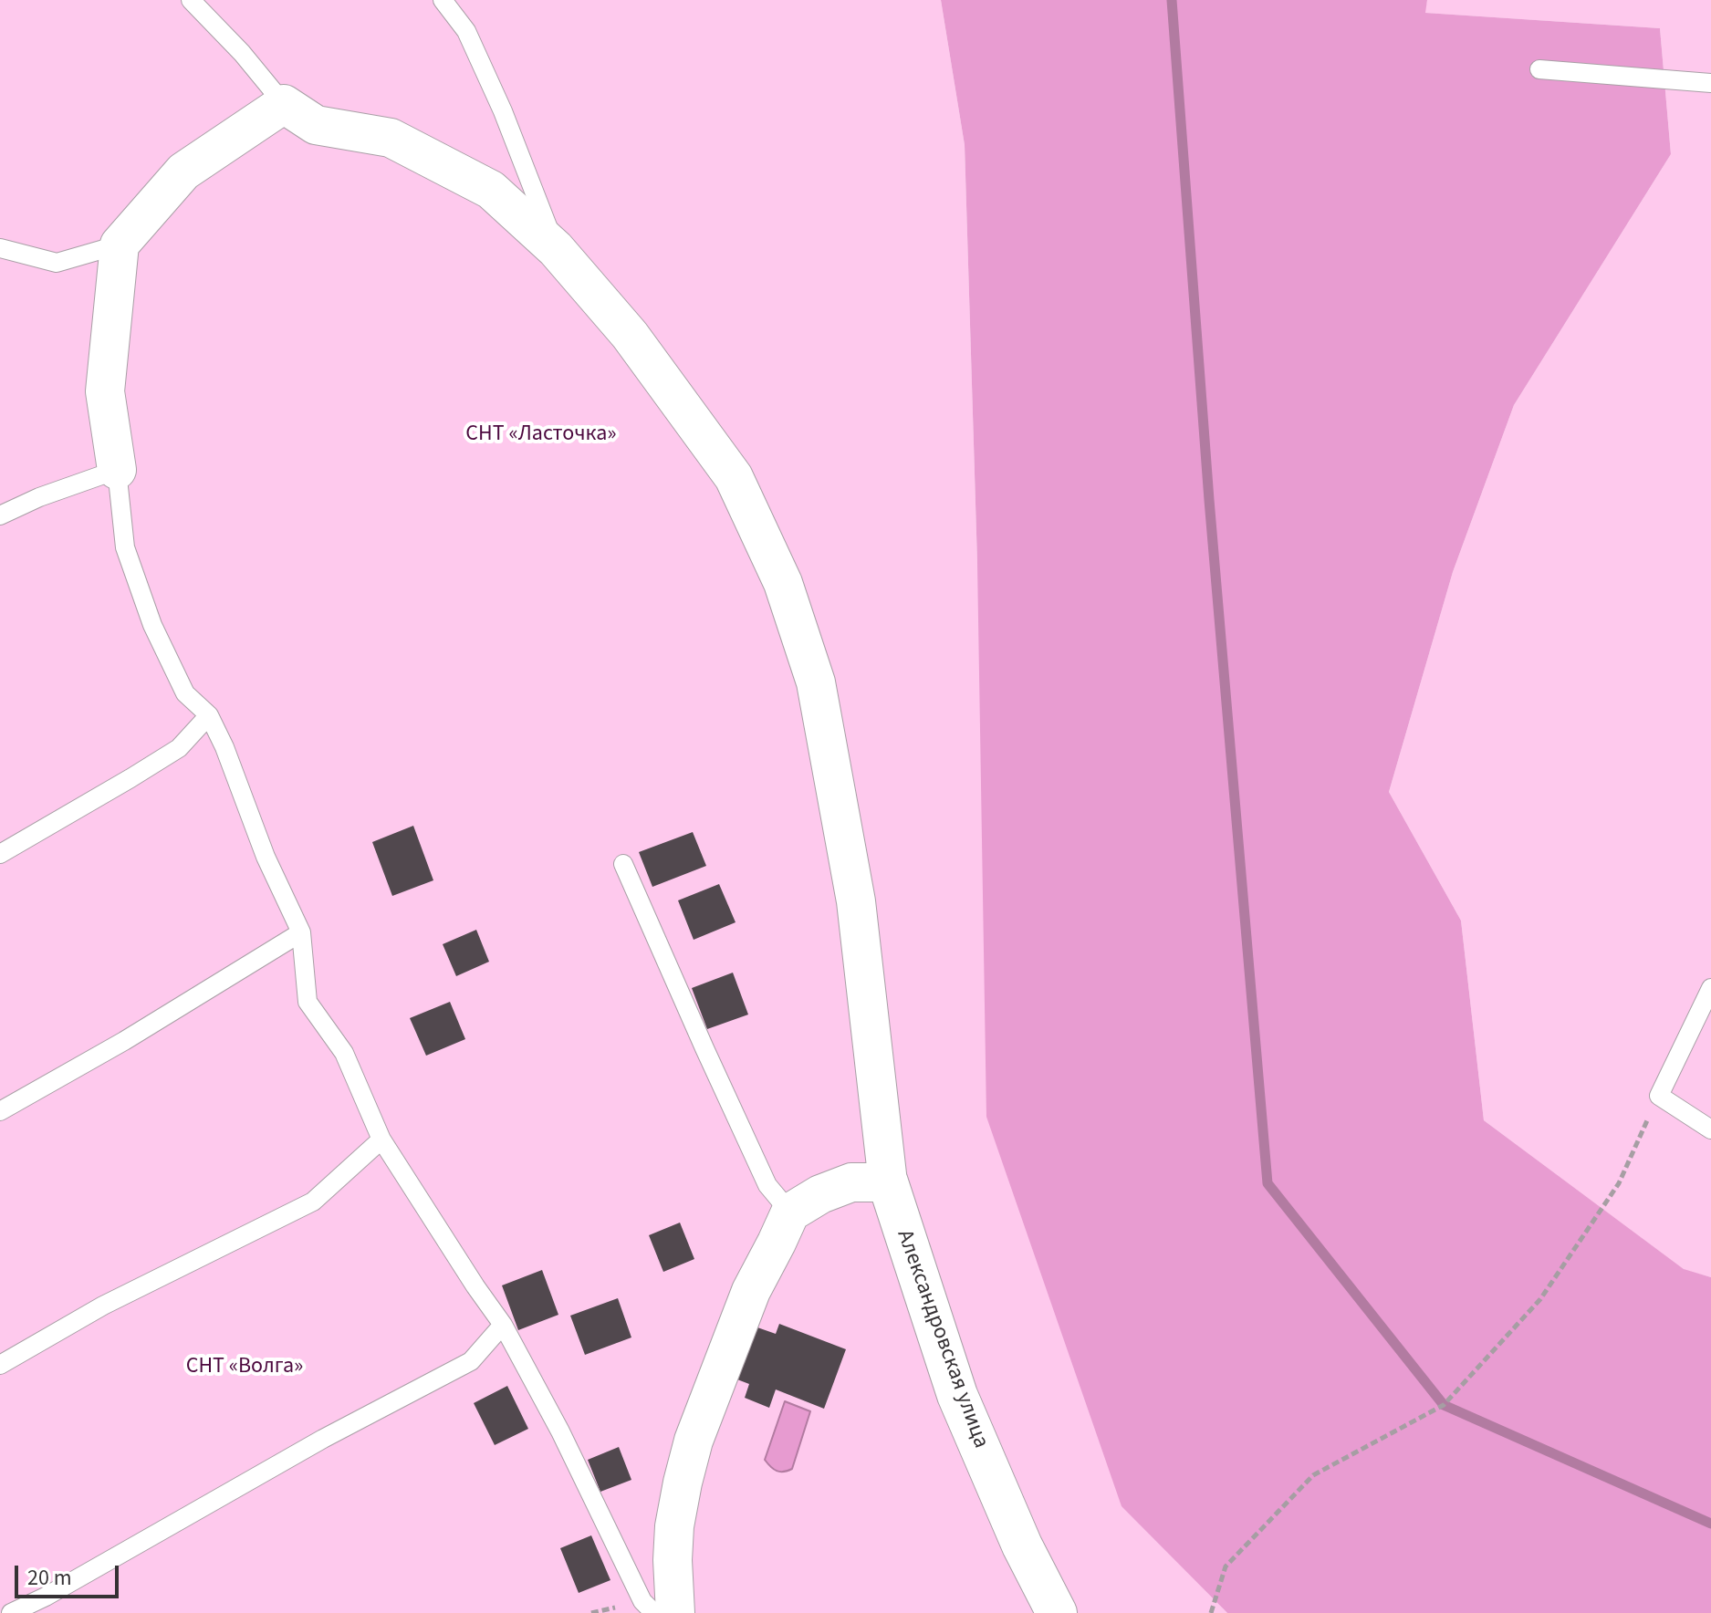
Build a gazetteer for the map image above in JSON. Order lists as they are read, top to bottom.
{
  "streets": {
    "street": ["Александровская улица"]
  },
  "parks": ["СНТ «Ласточка»", "СНТ «Волга»"],
  "scale_bar": "20 m"
}
